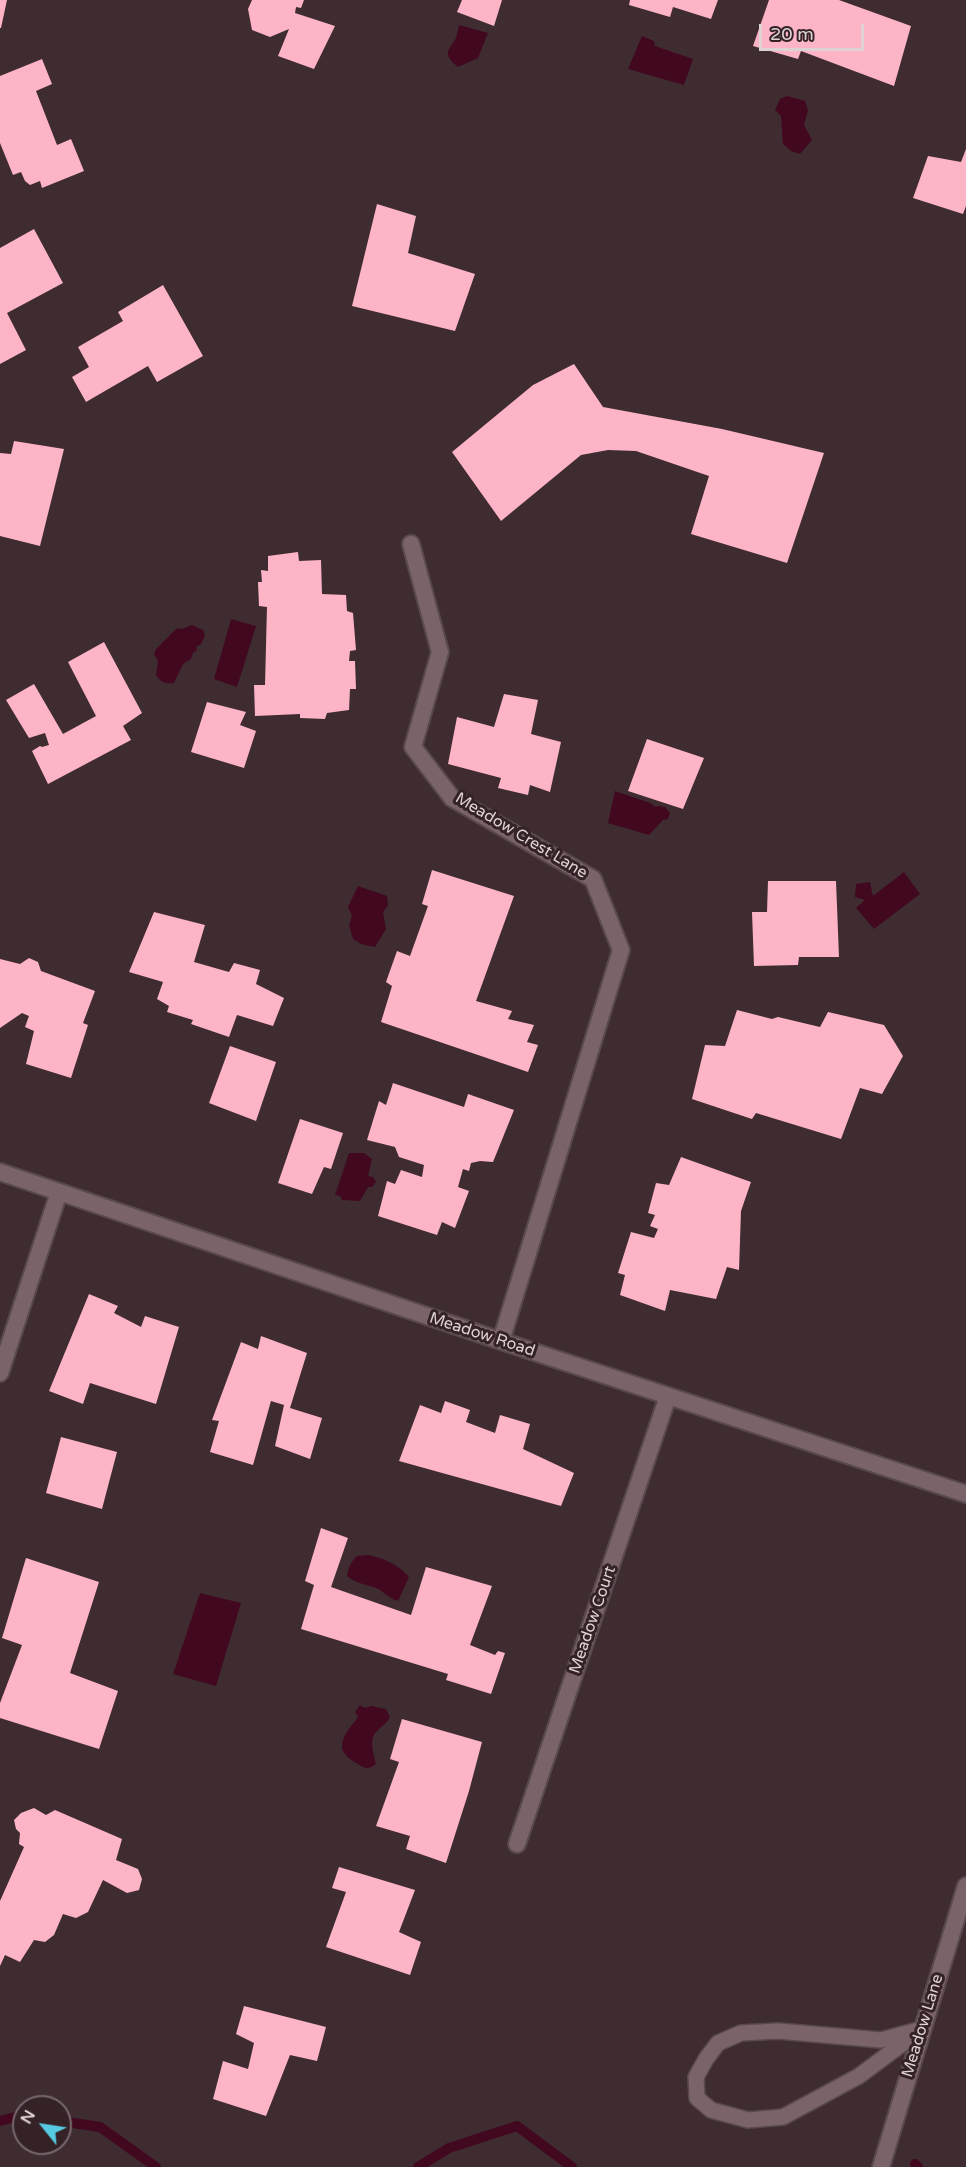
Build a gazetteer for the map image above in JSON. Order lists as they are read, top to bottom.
{
  "streets": {
    "street": [
      "Meadow Crest Lane",
      "Meadow Road",
      "Meadow Court",
      "Meadow Lane"
    ]
  },
  "crossings": [
    ["Meadow Crest Lane", "Meadow Road"],
    ["Meadow Road", "Meadow Court"]
  ],
  "scale_bar": "20 m",
  "north": "top left"
}
